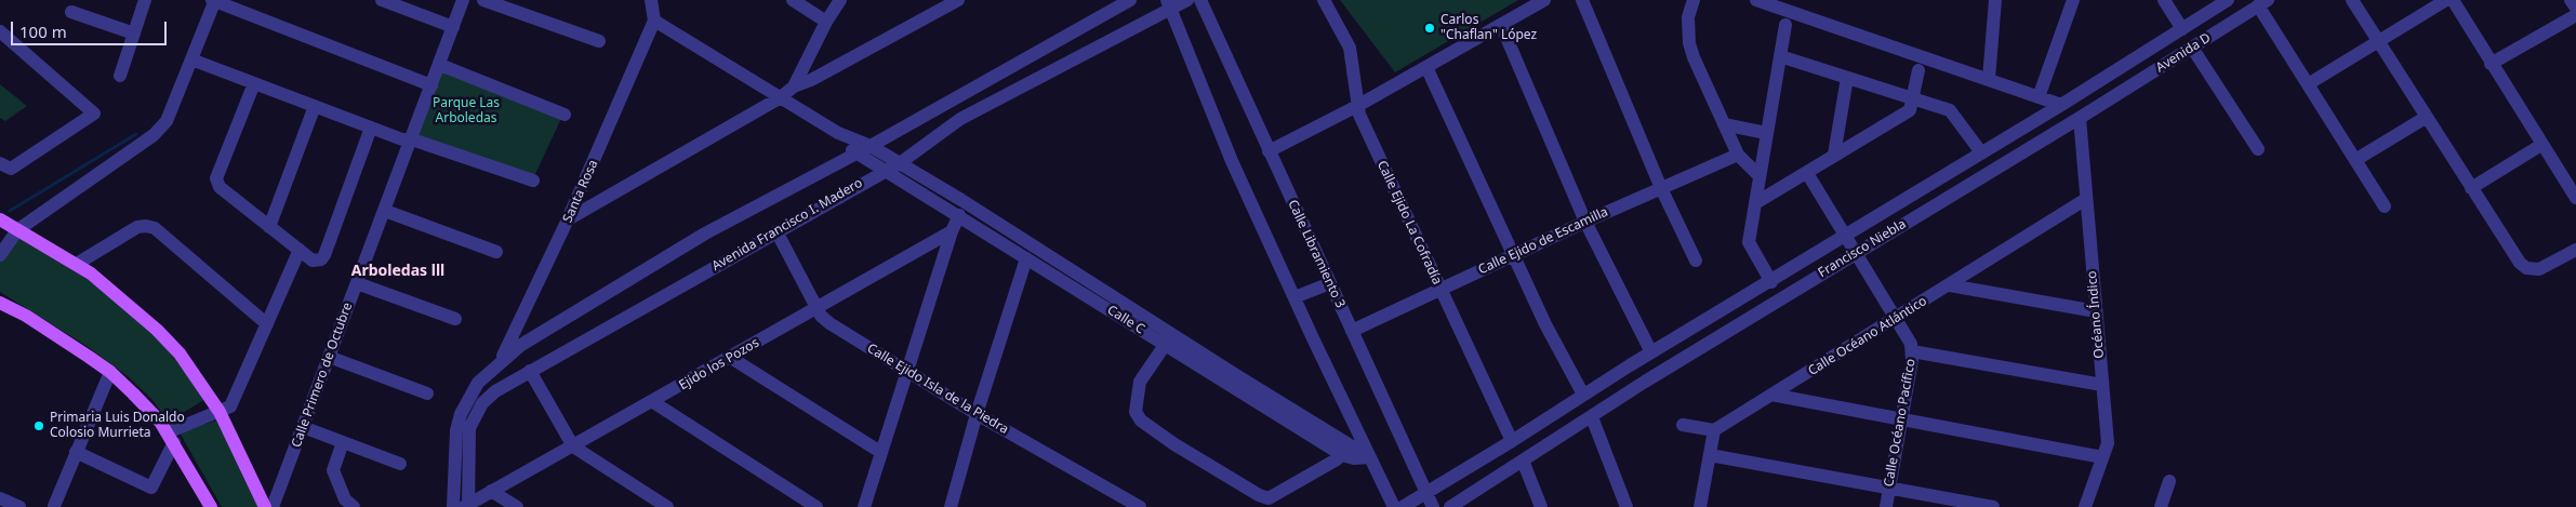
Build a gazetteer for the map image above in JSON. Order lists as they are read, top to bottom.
{
  "streets": {
    "street": [
      "Avenida D",
      "Santa Rosa",
      "Calle Ejido La Cofradía",
      "Avenida Francisco I. Madero",
      "Calle Ejido de Escamilla",
      "Francisco Niebla",
      "Calle Libramiento 3",
      "Océano Índico",
      "Calle C",
      "Calle Océano Atlántico",
      "Ejido los Pozos",
      "Calle Primero de Octubre",
      "Calle Ejido Isla de la Piedra",
      "Calle Océano Pacífico"
    ]
  },
  "crossings": [
    ["Avenida D", "Francisco Niebla"],
    ["Avenida D", "Océano Índico"],
    ["Calle Ejido La Cofradía", "Calle Ejido de Escamilla"],
    ["Calle Ejido La Cofradía", "Francisco Niebla"],
    ["Avenida Francisco I. Madero", "Calle C"],
    ["Avenida Francisco I. Madero", "Ejido los Pozos"],
    ["Avenida Francisco I. Madero", "Calle Ejido Isla de la Piedra"],
    ["Calle Ejido de Escamilla", "Calle Libramiento 3"],
    ["Francisco Niebla", "Calle Libramiento 3"],
    ["Francisco Niebla", "Océano Índico"],
    ["Francisco Niebla", "Calle Océano Pacífico"],
    ["Océano Índico", "Calle Océano Atlántico"],
    ["Calle Océano Atlántico", "Calle Océano Pacífico"],
    ["Ejido los Pozos", "Calle Ejido Isla de la Piedra"]
  ],
  "districts": ["Arboledas lll"],
  "parks": ["Parque Las Arboledas"],
  "places": ["Carlos \"Chaflan\" López", "Primaria Luis Donaldo Colosio Murrieta"],
  "scale_bar": "100 m"
}
